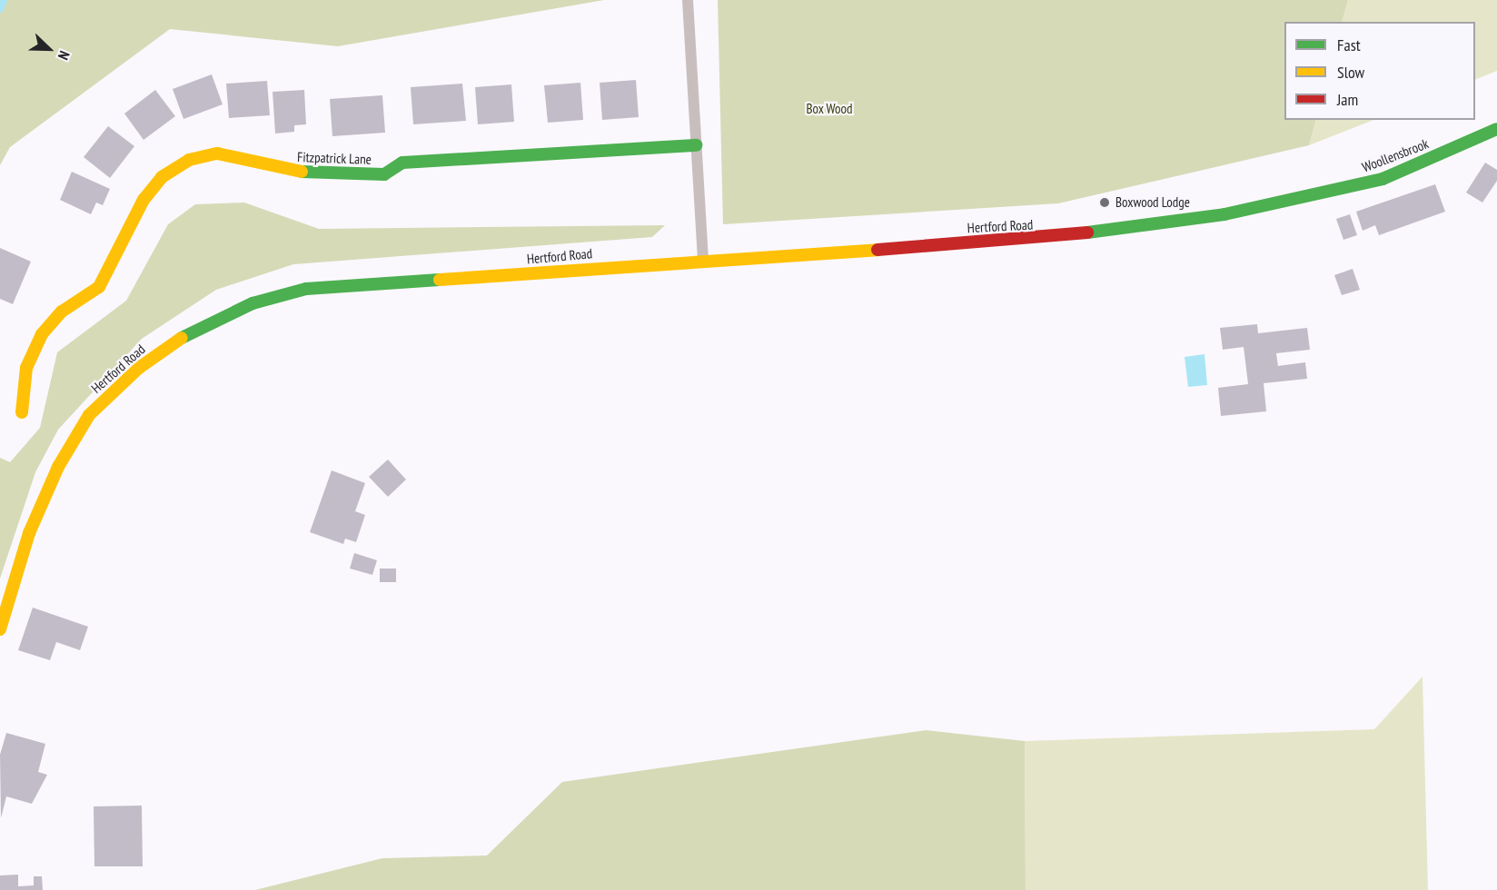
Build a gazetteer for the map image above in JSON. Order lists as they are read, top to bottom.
{
  "streets": {
    "main road": ["Woollensbrook", "Fitzpatrick Lane", "Hertford Road"]
  },
  "crossings": [
    ["Woollensbrook", "Hertford Road"]
  ],
  "parks": ["Box Wood"],
  "places": ["Boxwood Lodge"],
  "legend": ["Fast", "Slow", "Jam"],
  "north": "bottom right"
}
